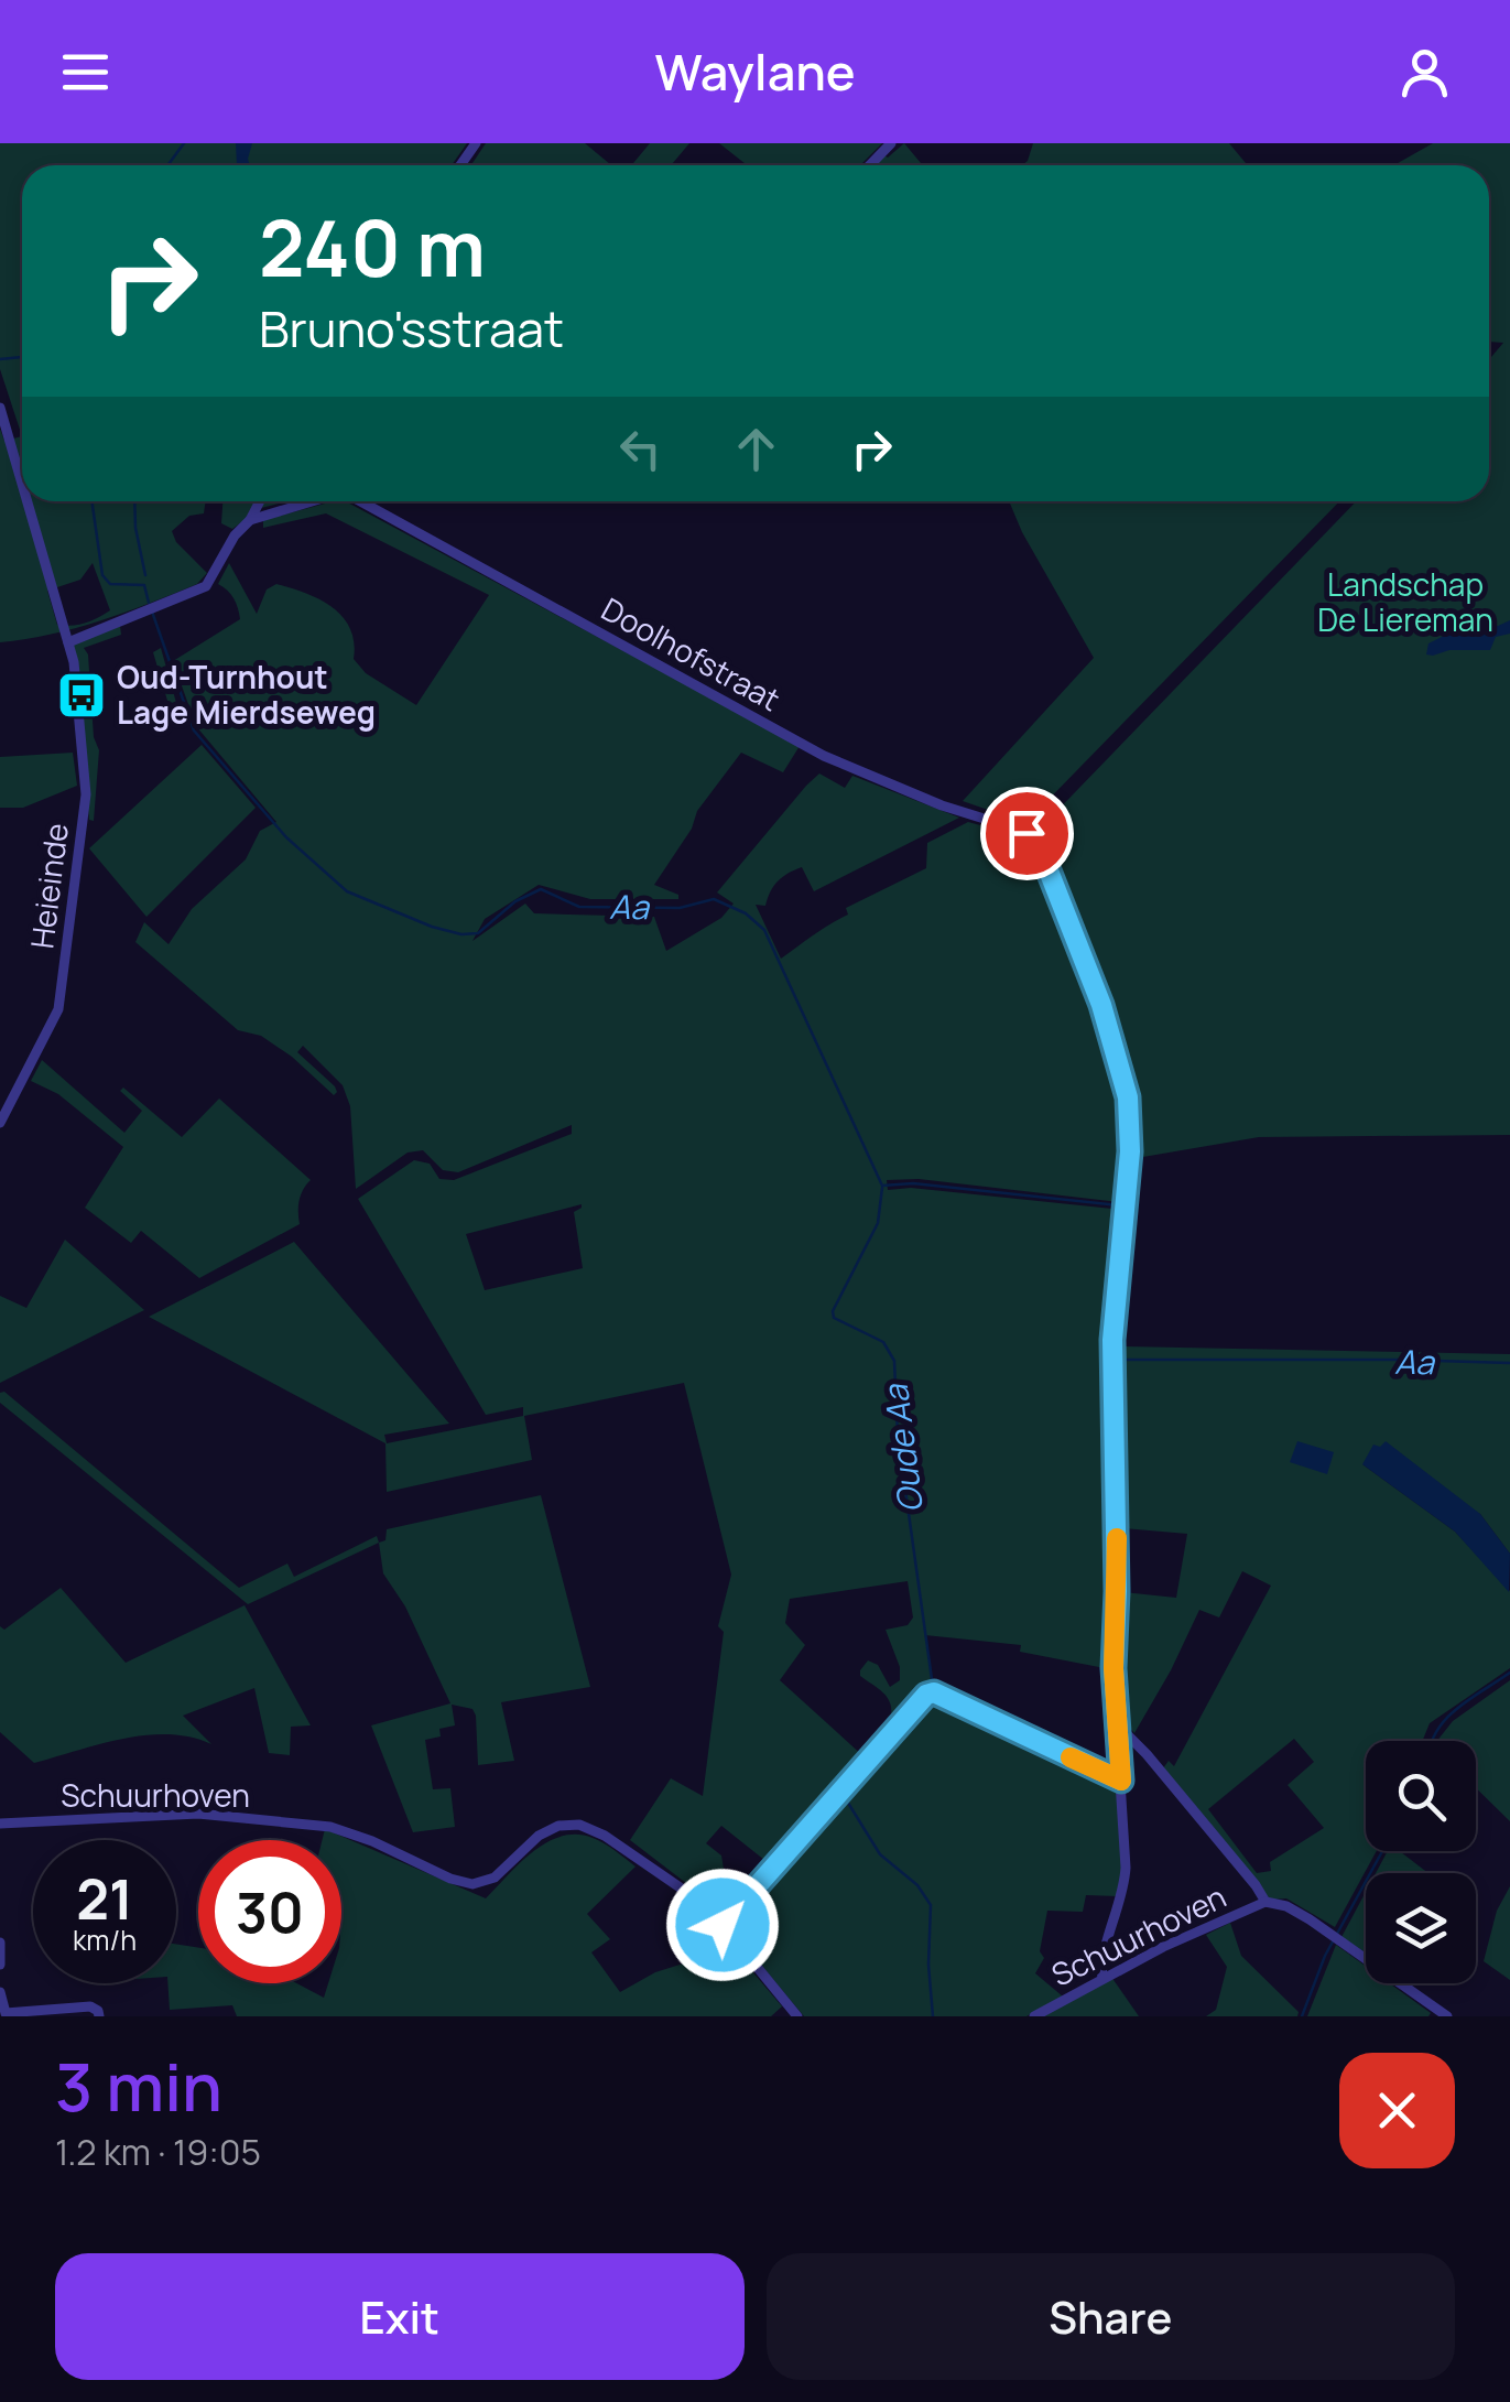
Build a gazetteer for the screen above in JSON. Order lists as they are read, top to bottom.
{
  "streets": {
    "street": ["Doolhofstraat", "Heieinde", "Schuurhoven"]
  },
  "water": ["Aa", "Oude Aa"],
  "parks": ["Landschap De Liereman"],
  "places": {
    "bus stop": ["Oud-Turnhout Lage Mierdseweg"]
  },
  "page": {
    "header": "Waylane",
    "turn": ["240 m", "Bruno'sstraat"],
    "speed": "21 km/h",
    "limit": "30",
    "heading": ["3 min", "1.2 km · 19:05"],
    "buttons": ["Exit", "Share"]
  }
}
